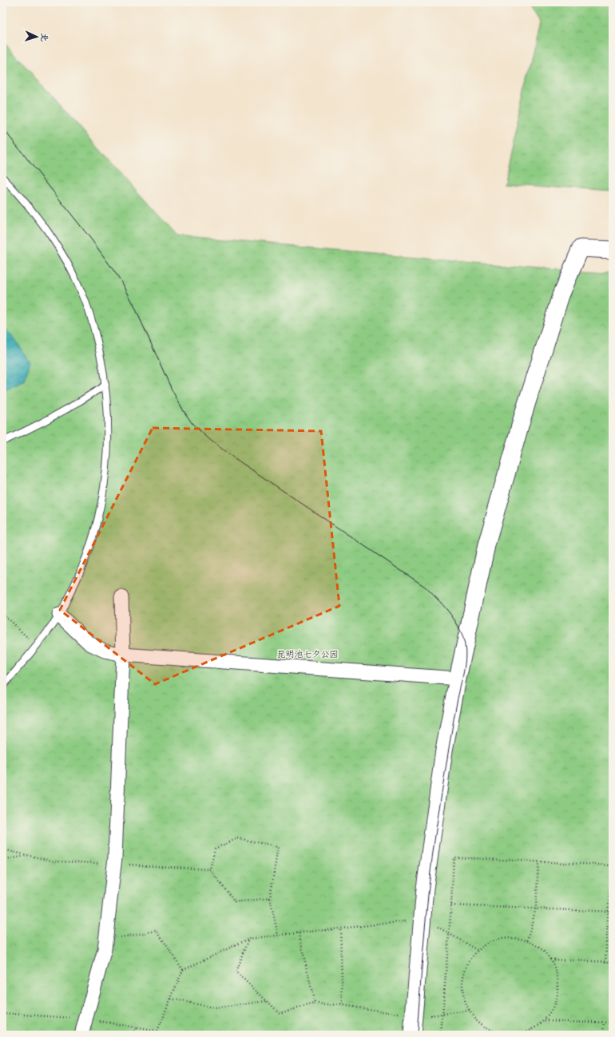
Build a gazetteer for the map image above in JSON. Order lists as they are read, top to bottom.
{
  "parks": ["昆明池七夕公园"],
  "north": "right"
}
